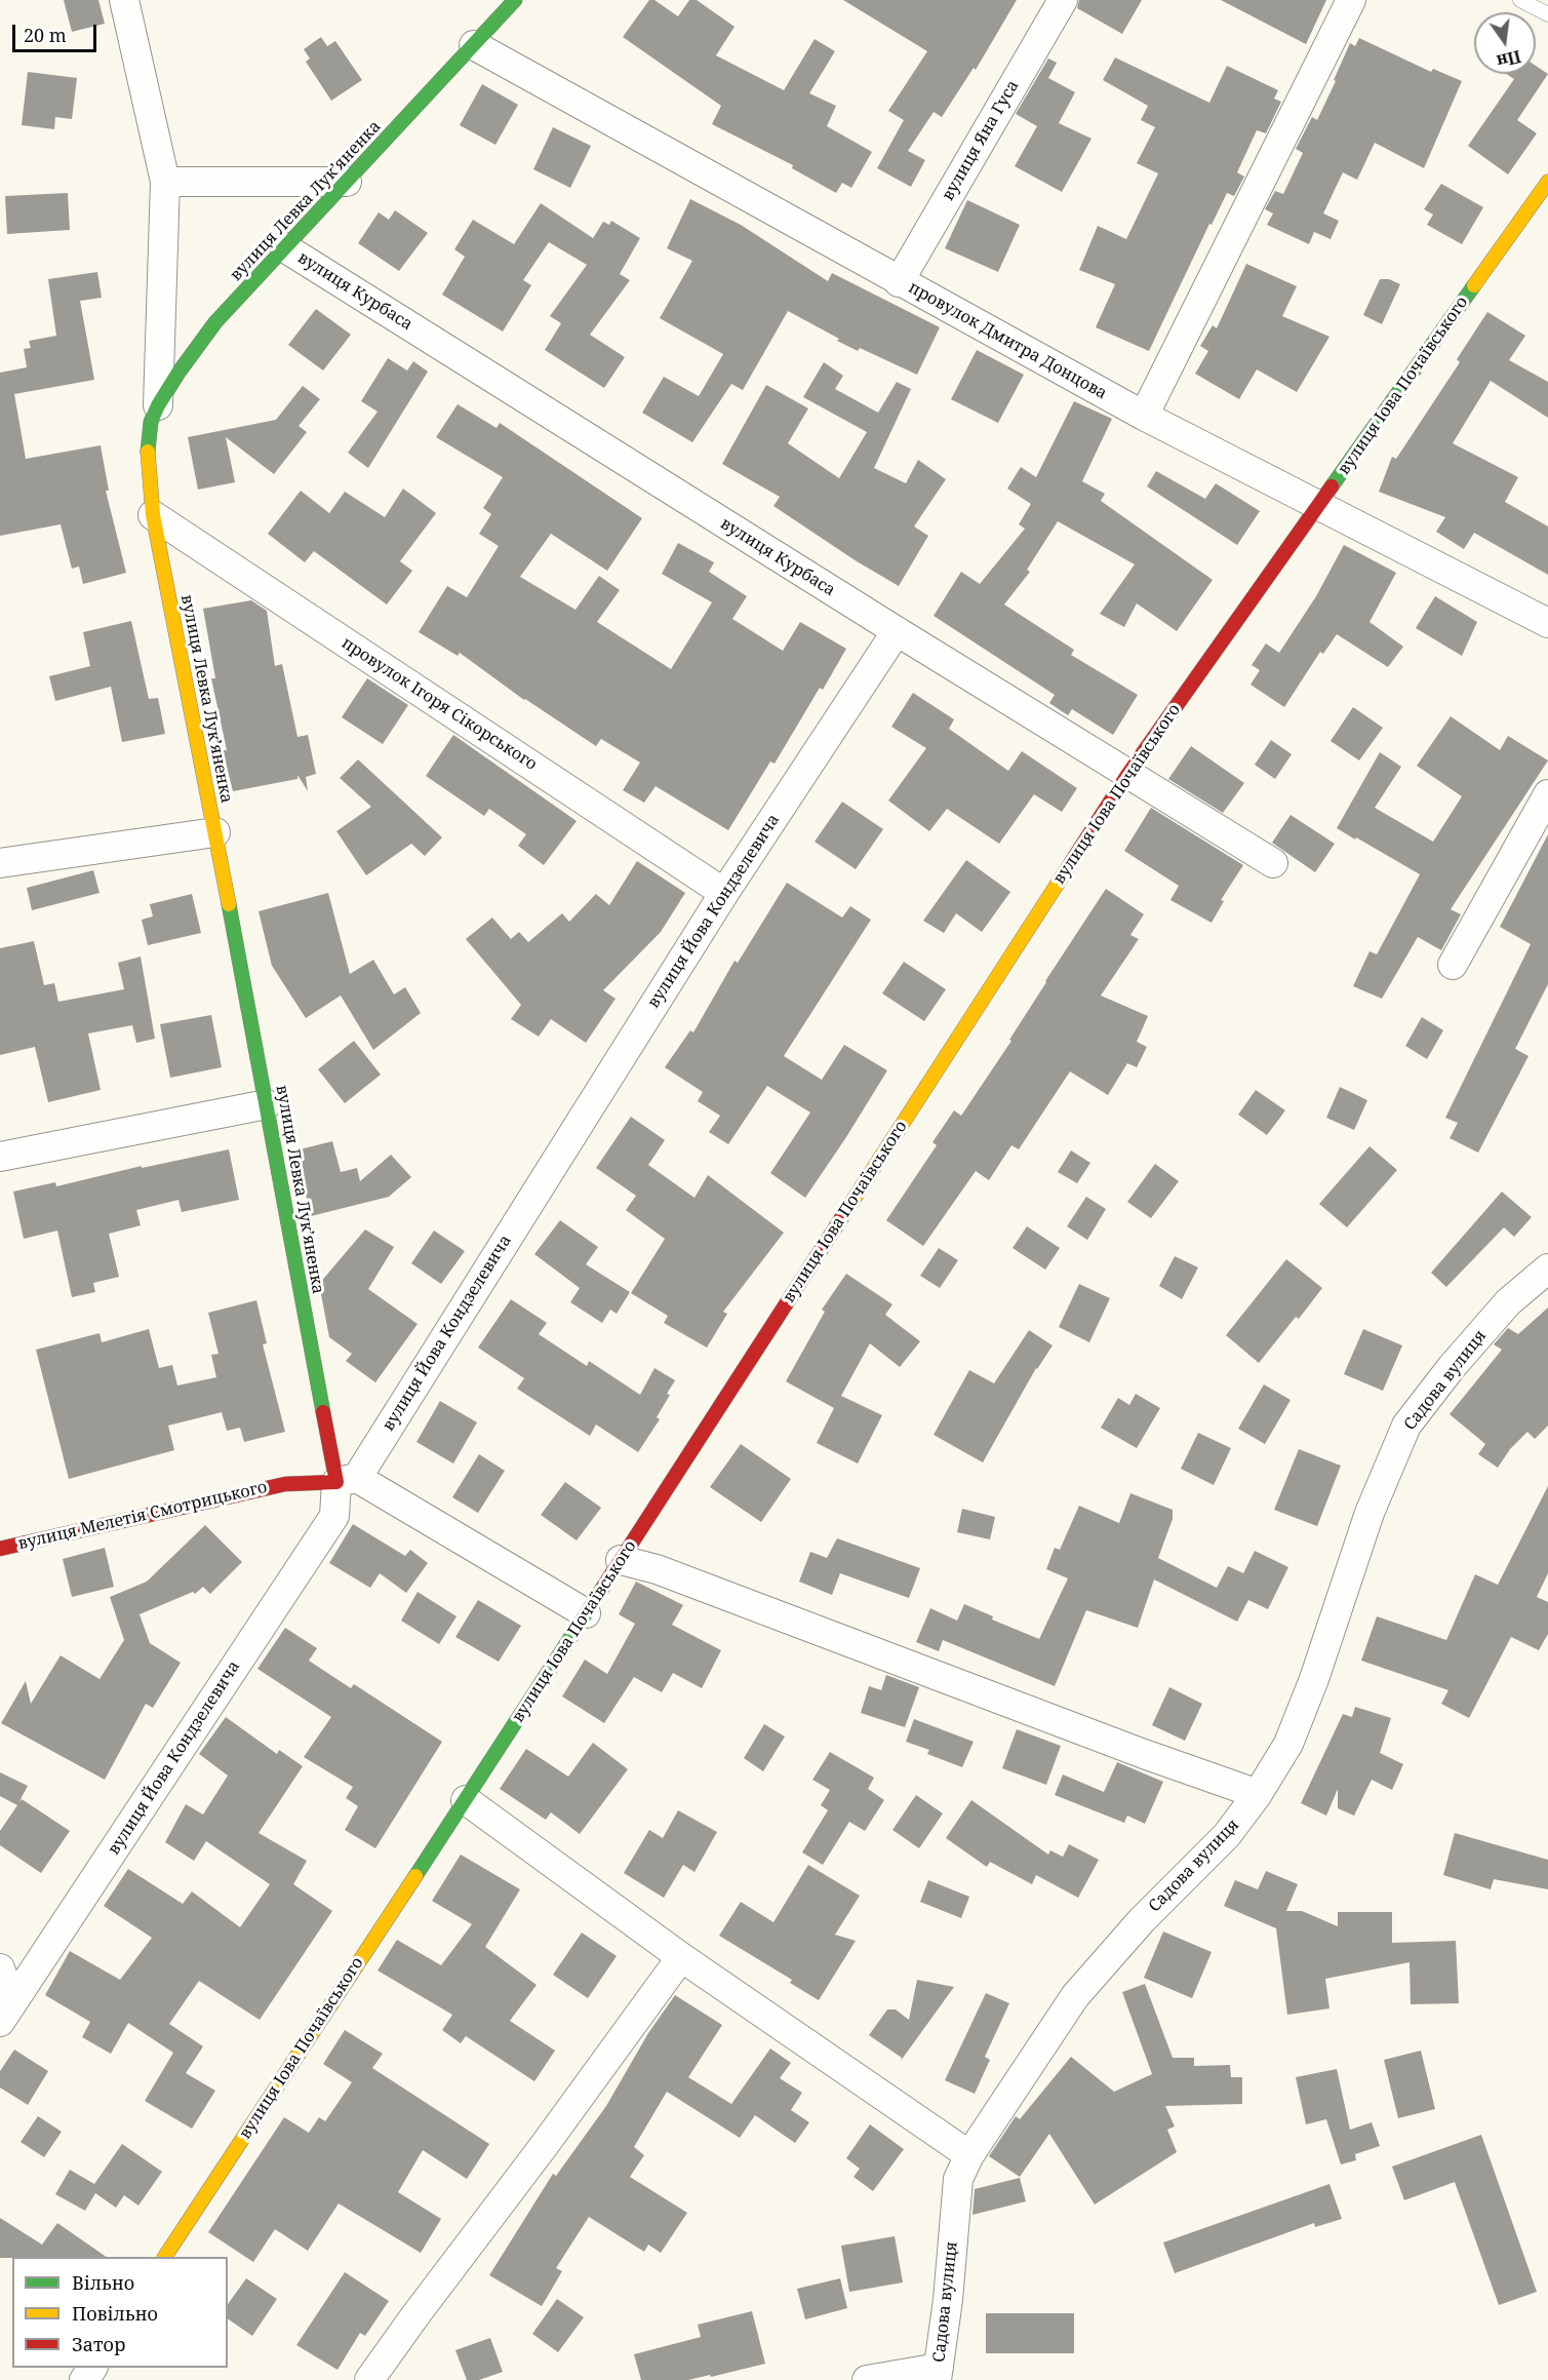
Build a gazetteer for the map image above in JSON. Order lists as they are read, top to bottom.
{
  "streets": {
    "street": [
      "вулиця Яна Гуса",
      "вулиця Левка Лукʼяненка",
      "вулиця Курбаса",
      "провулок Дмитра Донцова",
      "вулиця Іова Почаївського",
      "провулок Ігоря Сікорського",
      "вулиця Йова Кондзелевича",
      "Садова вулиця",
      "вулиця Мелетія Смотрицького"
    ]
  },
  "crossings": [
    ["вулиця Яна Гуса", "провулок Дмитра Донцова"],
    ["вулиця Левка Лукʼяненка", "вулиця Курбаса"],
    ["вулиця Левка Лукʼяненка", "провулок Дмитра Донцова"],
    ["вулиця Левка Лукʼяненка", "провулок Ігоря Сікорського"],
    ["вулиця Левка Лукʼяненка", "вулиця Йова Кондзелевича"],
    ["вулиця Левка Лукʼяненка", "вулиця Мелетія Смотрицького"],
    ["вулиця Курбаса", "вулиця Іова Почаївського"],
    ["вулиця Курбаса", "вулиця Йова Кондзелевича"],
    ["провулок Дмитра Донцова", "вулиця Іова Почаївського"],
    ["провулок Ігоря Сікорського", "вулиця Йова Кондзелевича"],
    ["вулиця Йова Кондзелевича", "вулиця Мелетія Смотрицького"]
  ],
  "legend": ["Вільно", "Повільно", "Затор"],
  "scale_bar": "20 m",
  "north": "bottom"
}
